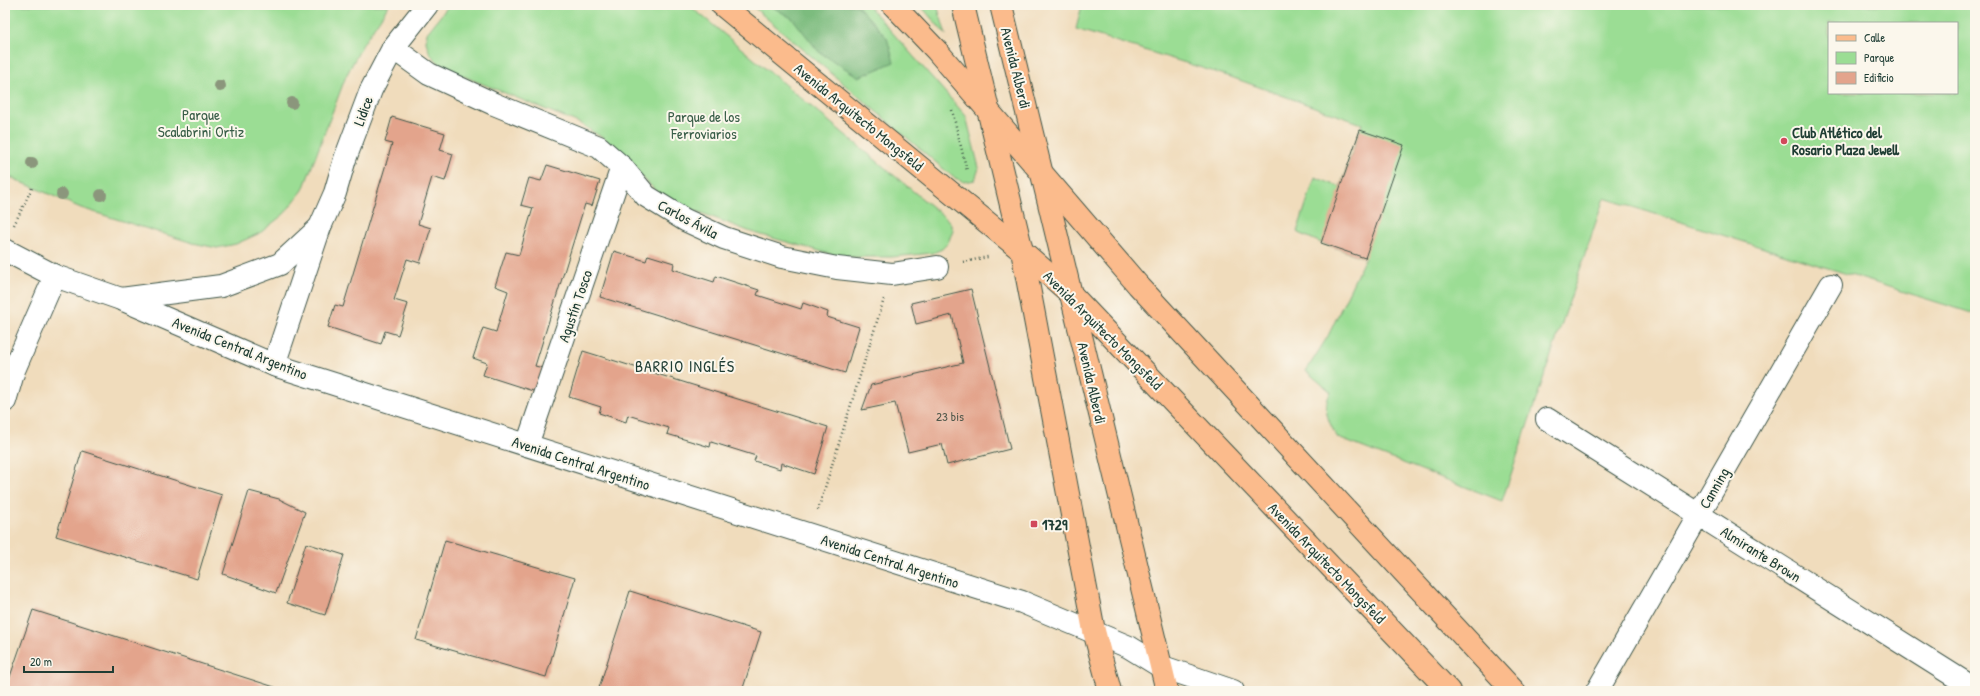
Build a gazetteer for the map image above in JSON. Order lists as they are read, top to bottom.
{
  "streets": {
    "main road": ["Avenida Alberdi", "Avenida Arquitecto Mongsfeld"],
    "street": [
      "Lidice",
      "Carlos Ávila",
      "Agustín Tosco",
      "Avenida Central Argentino",
      "Canning",
      "Almirante Brown"
    ]
  },
  "crossings": [
    ["Avenida Alberdi", "Avenida Arquitecto Mongsfeld"],
    ["Avenida Alberdi", "Avenida Central Argentino"],
    ["Lidice", "Carlos Ávila"],
    ["Lidice", "Avenida Central Argentino"],
    ["Carlos Ávila", "Agustín Tosco"],
    ["Agustín Tosco", "Avenida Central Argentino"],
    ["Canning", "Almirante Brown"]
  ],
  "districts": ["BARRIO INGLÉS"],
  "parks": ["Parque Scalabrini Ortiz", "Parque de los Ferroviarios"],
  "places": {
    "other": ["Club Atlético del Rosario Plaza Jewell"],
    "transit": ["1729"]
  },
  "house_numbers": ["23 bis"],
  "legend": ["Calle", "Parque", "Edificio"],
  "scale_bar": "20 m"
}
